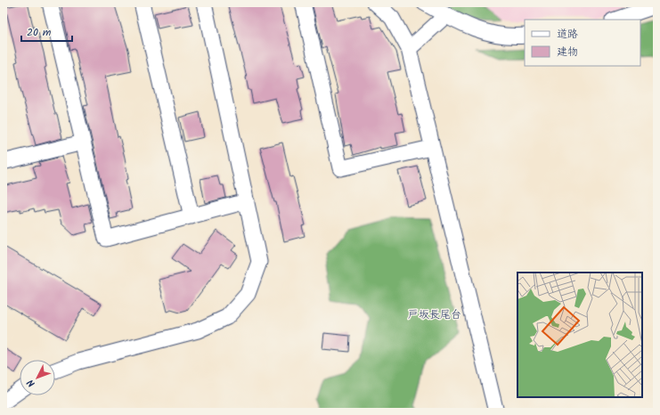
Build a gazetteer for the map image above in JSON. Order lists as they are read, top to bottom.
{
  "districts": ["戸坂長尾台"],
  "legend": ["道路", "建物"],
  "scale_bar": "20 m",
  "north": "bottom left"
}
